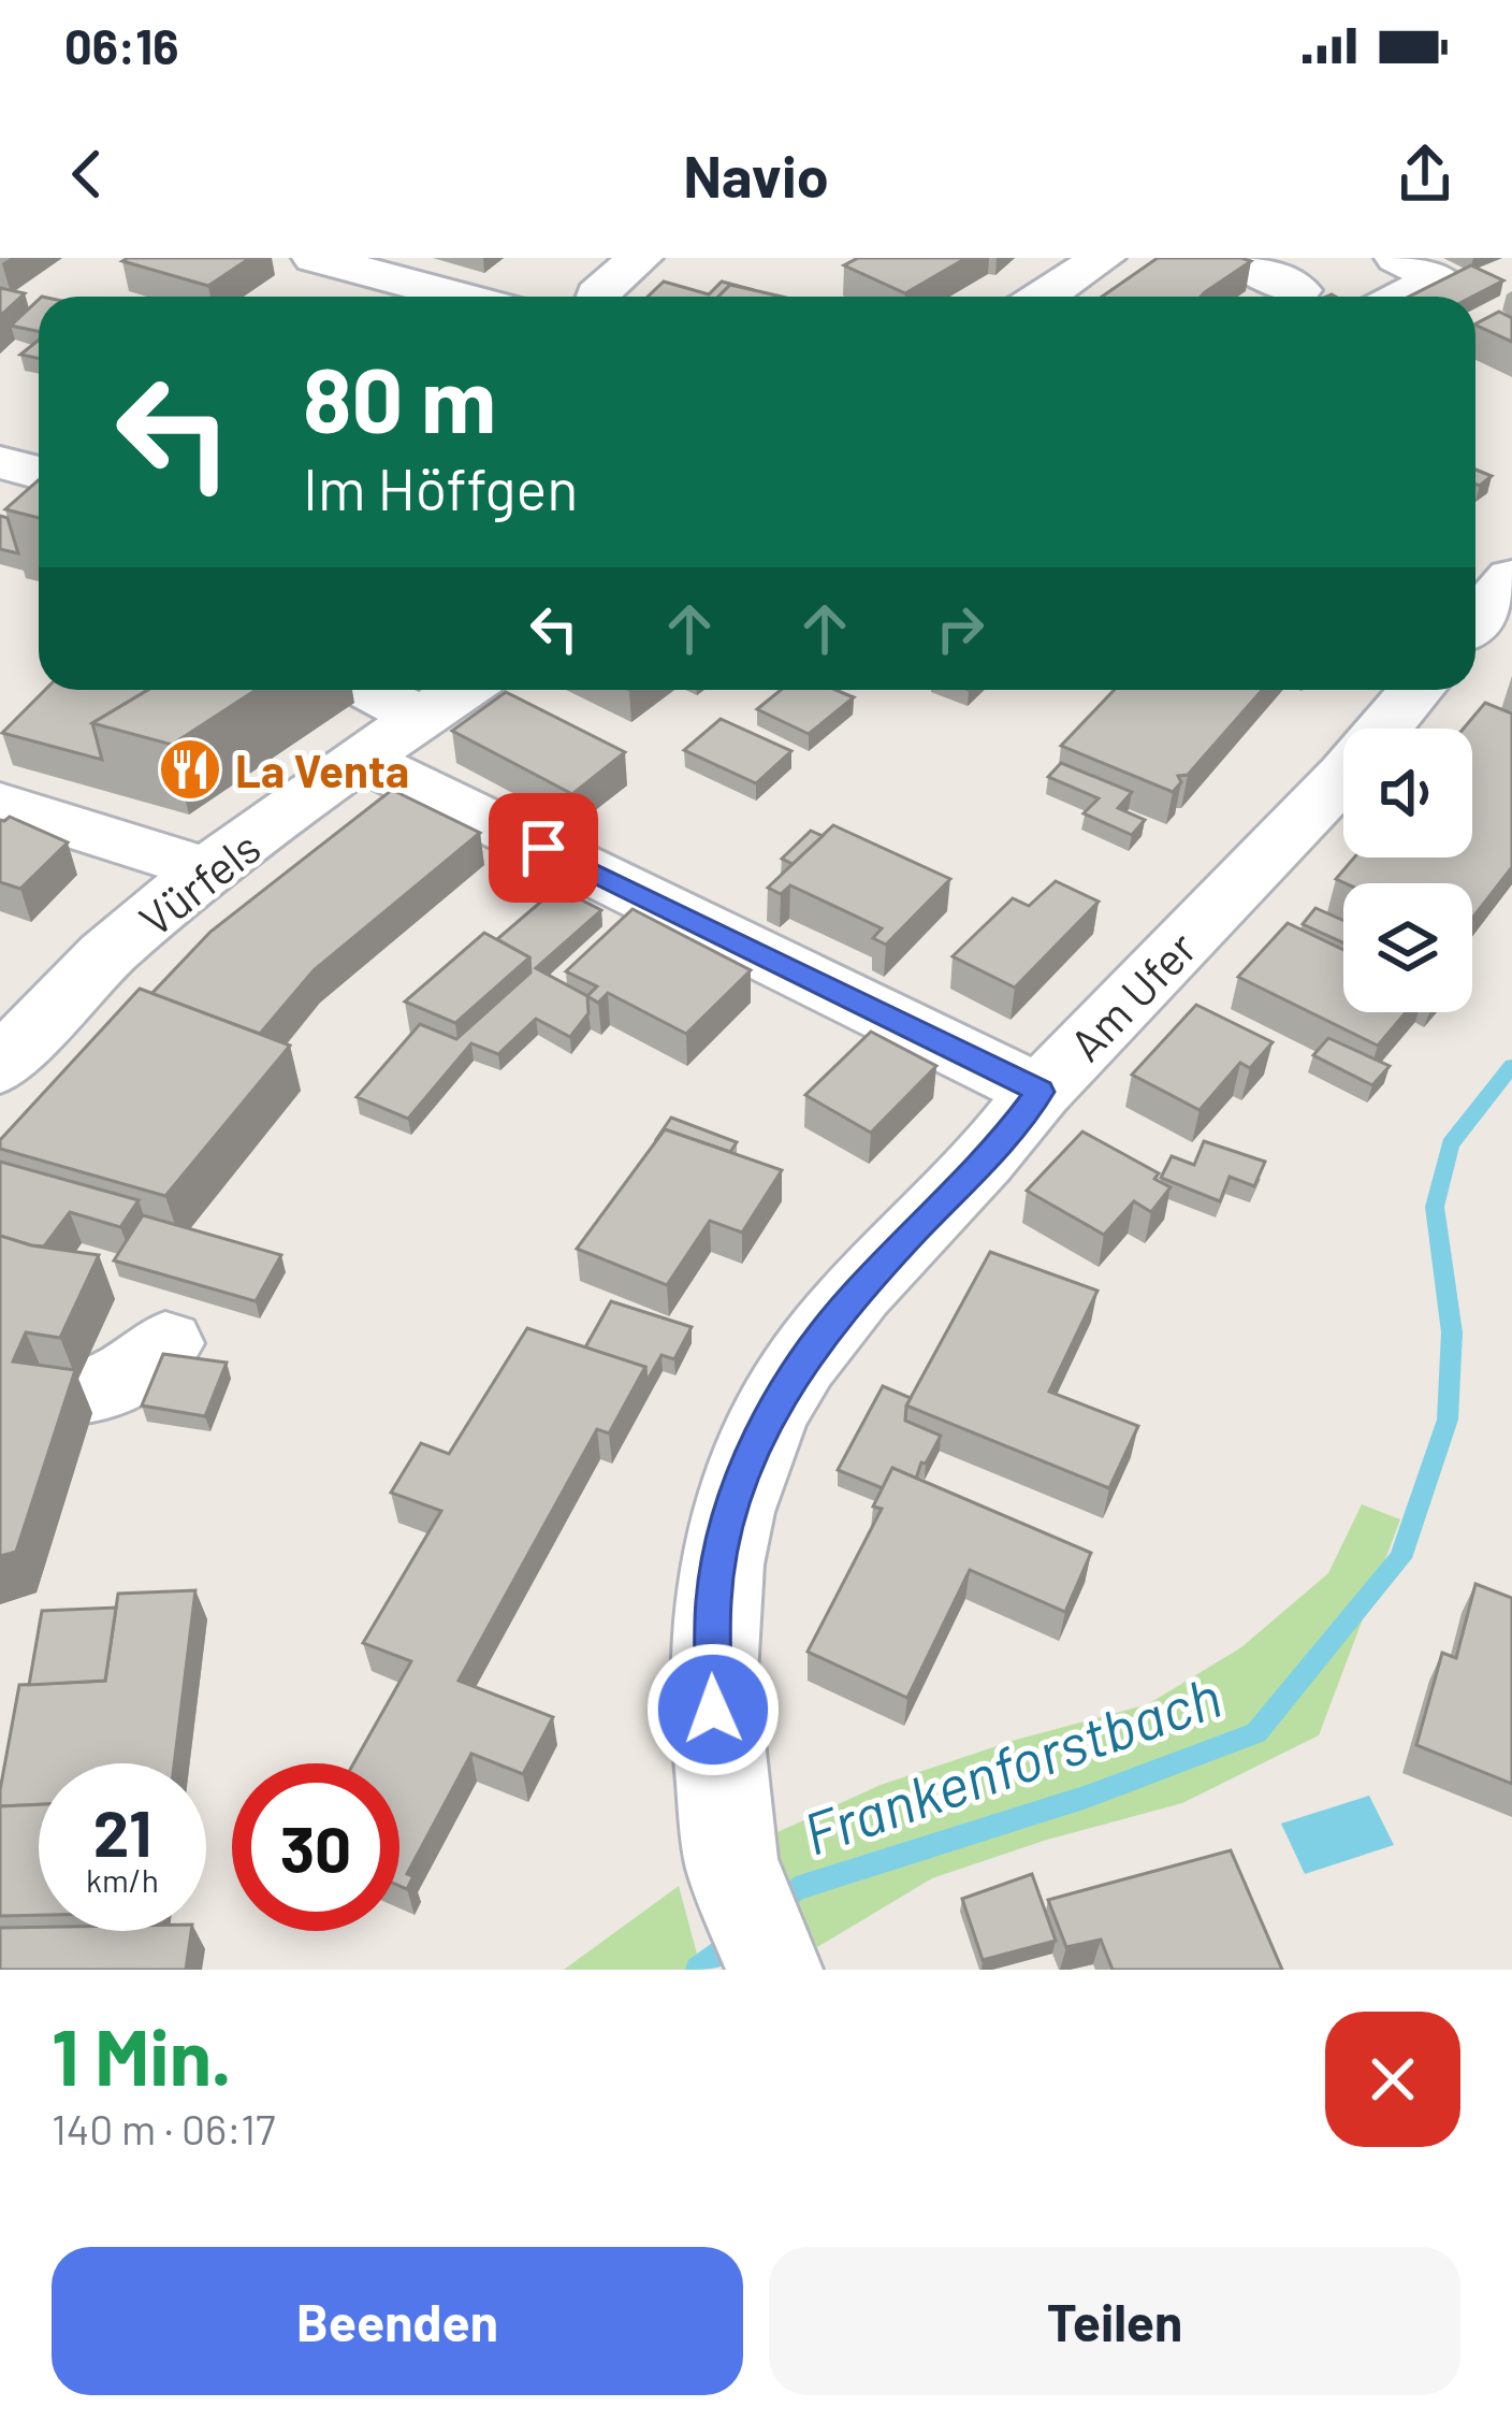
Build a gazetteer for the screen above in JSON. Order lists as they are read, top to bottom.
{
  "streets": {
    "street": ["Vürfels", "Am Ufer"]
  },
  "water": ["Frankenforstbach"],
  "places": {
    "restaurant": ["La Venta"]
  },
  "page": {
    "status": "06:16",
    "header": "Navio",
    "turn": ["80 m", "Im Höffgen"],
    "speed": "21 km/h",
    "limit": "30",
    "heading": ["1 Min.", "140 m · 06:17"],
    "buttons": ["Beenden", "Teilen"]
  }
}
